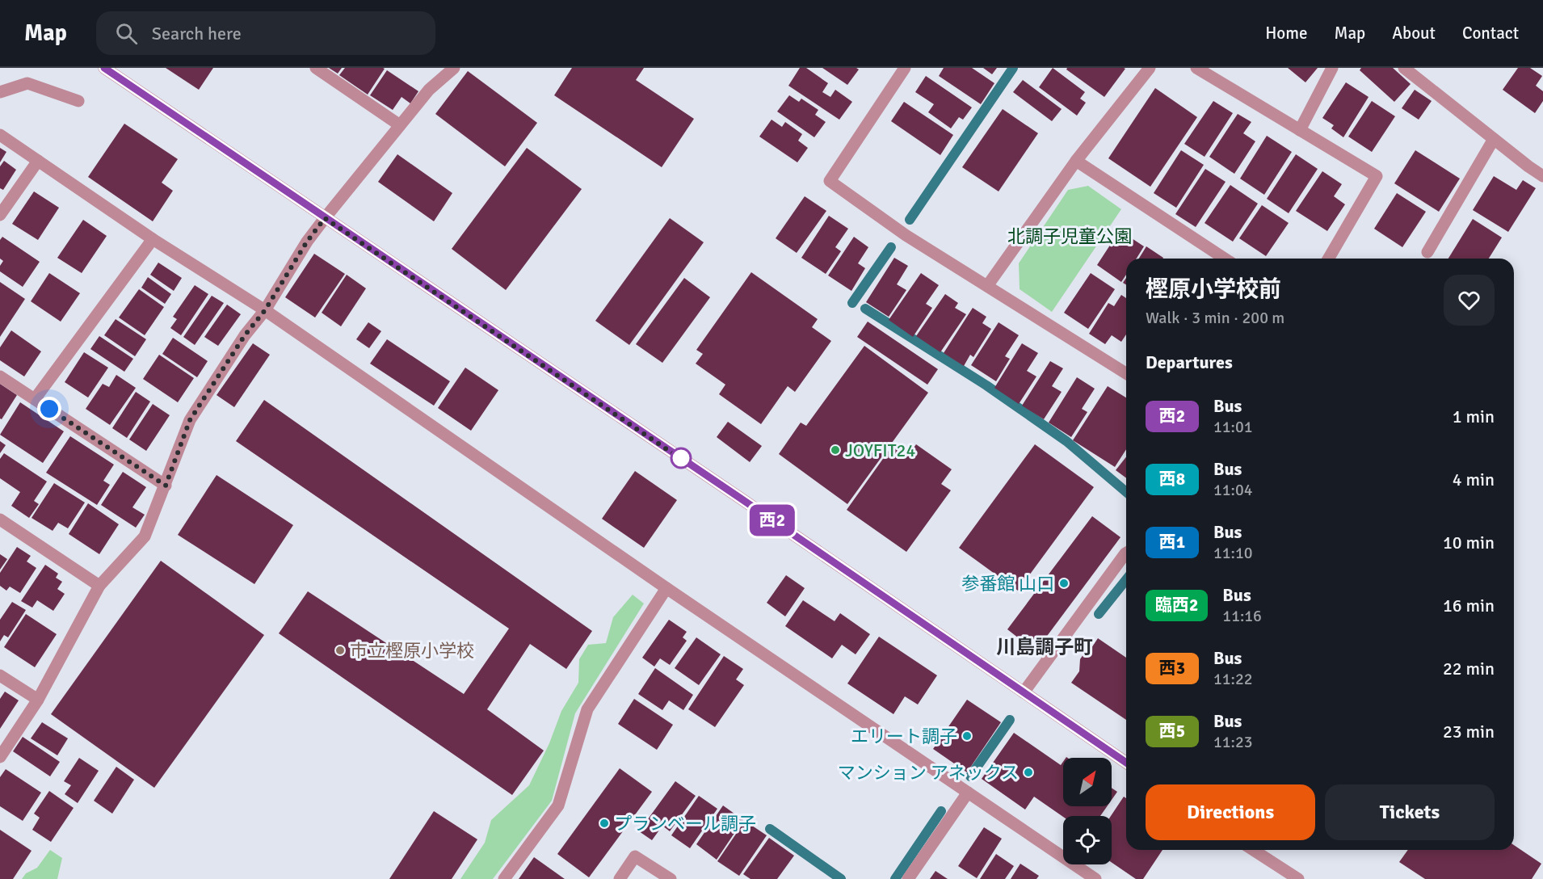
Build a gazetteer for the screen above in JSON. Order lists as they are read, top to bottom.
{
  "districts": ["川島調子町"],
  "parks": ["北調子児童公園"],
  "places": [
    "JOYFIT24",
    "参番館 山口",
    "市立樫原小学校",
    "エリート調子",
    "マンション アネックス",
    "プランベール調子"
  ],
  "lines": ["bus line 西2"],
  "north": "top right",
  "page": {
    "header": "Map",
    "search": "Search here",
    "nav": [
      "Home",
      "Map",
      "About",
      "Contact"
    ],
    "on_map": "西2",
    "heading": [
      ["樫原小学校前", "Walk · 3 min · 200 m"],
      "Departures"
    ],
    "list": [
      {
        "mark": "西2",
        "name": "Bus",
        "note": "11:01",
        "value": "1 min"
      },
      {
        "mark": "西8",
        "name": "Bus",
        "note": "11:04",
        "value": "4 min"
      },
      {
        "mark": "西1",
        "name": "Bus",
        "note": "11:10",
        "value": "10 min"
      },
      {
        "mark": "臨西2",
        "name": "Bus",
        "note": "11:16",
        "value": "16 min"
      },
      {
        "mark": "西3",
        "name": "Bus",
        "note": "11:22",
        "value": "22 min"
      },
      {
        "mark": "西5",
        "name": "Bus",
        "note": "11:23",
        "value": "23 min"
      }
    ],
    "buttons": ["Directions", "Tickets"]
  }
}
